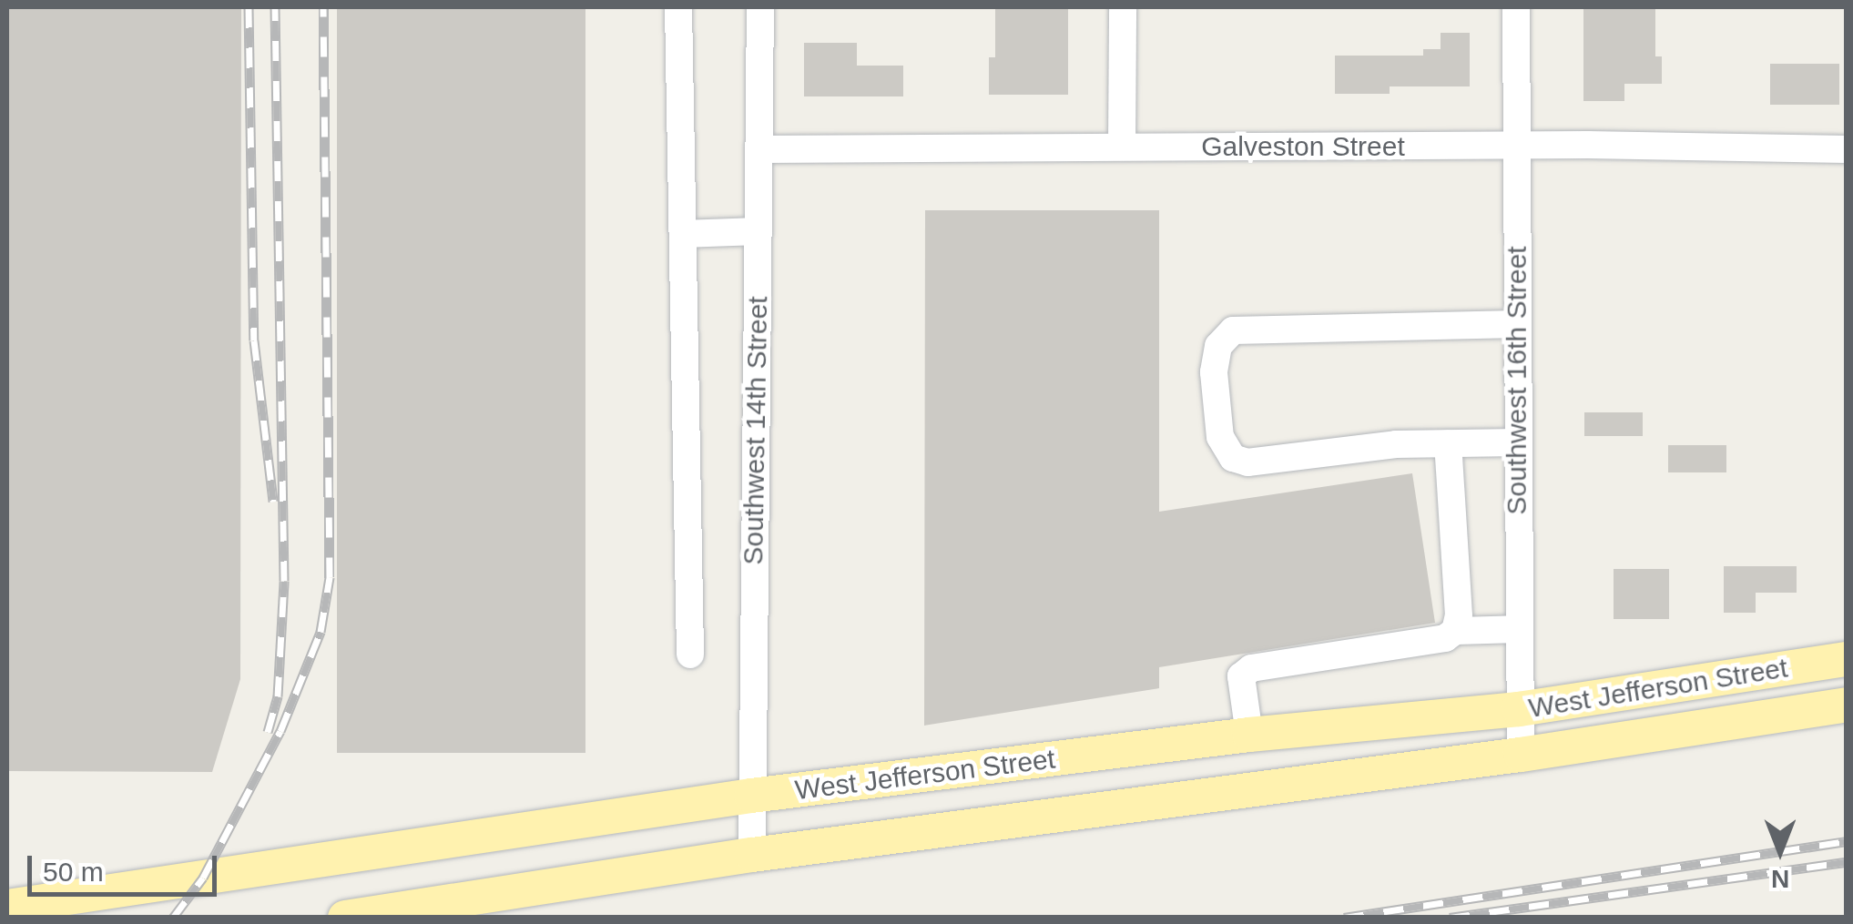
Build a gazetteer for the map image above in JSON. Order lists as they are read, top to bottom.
{
  "streets": {
    "main road": ["West Jefferson Street"],
    "street": ["Galveston Street", "Southwest 16th Street", "Southwest 14th Street"]
  },
  "crossings": [
    ["Galveston Street", "Southwest 16th Street"],
    ["Galveston Street", "Southwest 14th Street"],
    ["Southwest 16th Street", "West Jefferson Street"],
    ["Southwest 14th Street", "West Jefferson Street"]
  ],
  "scale_bar": "50 m",
  "north": "bottom"
}
